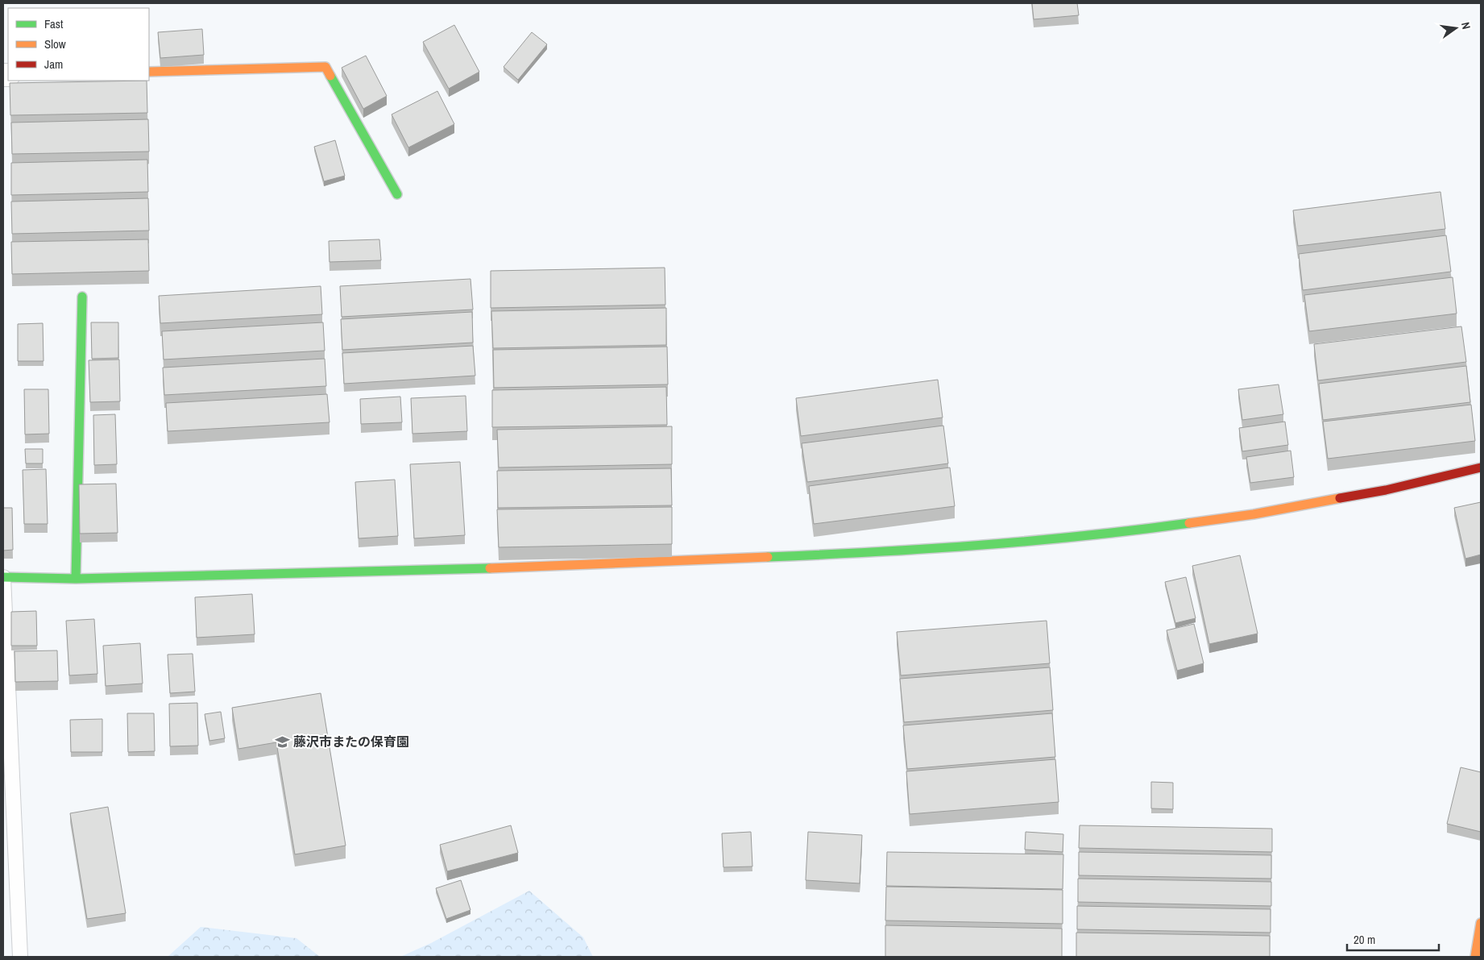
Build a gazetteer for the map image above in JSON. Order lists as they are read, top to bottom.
{
  "places": {
    "school or university": ["藤沢市またの保育園"]
  },
  "legend": ["Fast", "Slow", "Jam"],
  "scale_bar": "20 m",
  "north": "right"
}
